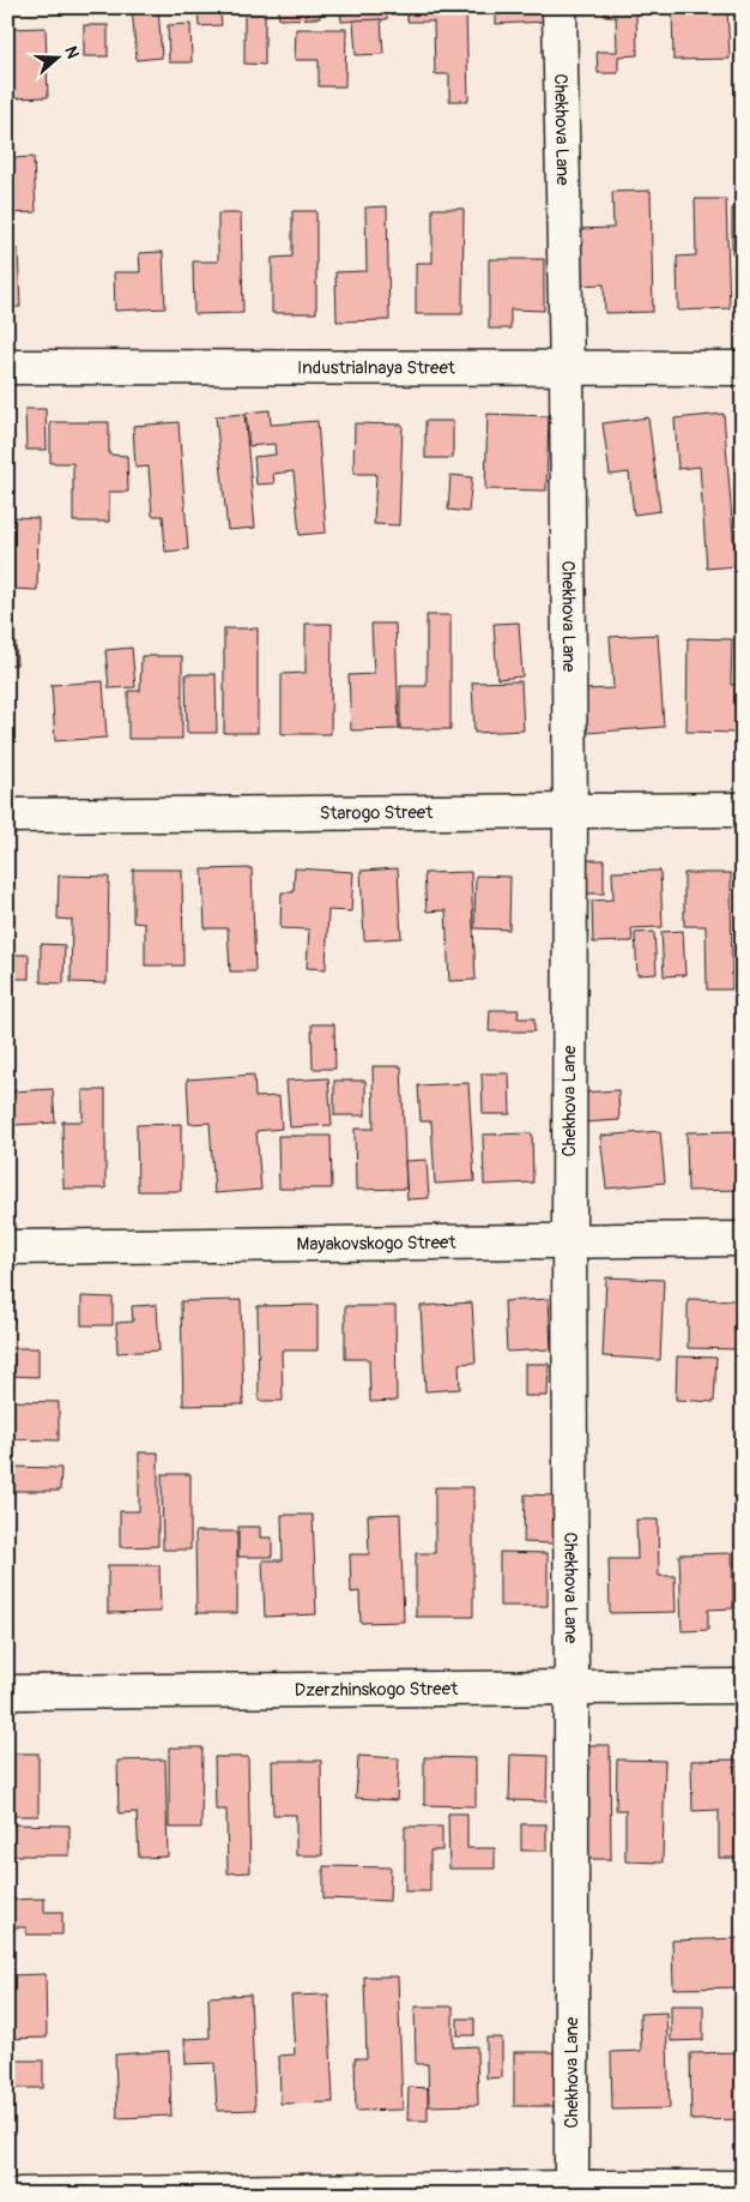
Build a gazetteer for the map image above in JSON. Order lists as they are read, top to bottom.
{
  "streets": {
    "street": [
      "Chekhova Lane",
      "Industrialnaya Street",
      "Starogo Street",
      "Mayakovskogo Street",
      "Dzerzhinskogo Street"
    ]
  },
  "crossings": [
    ["Chekhova Lane", "Industrialnaya Street"],
    ["Chekhova Lane", "Starogo Street"],
    ["Chekhova Lane", "Mayakovskogo Street"],
    ["Chekhova Lane", "Dzerzhinskogo Street"]
  ],
  "north": "right"
}
